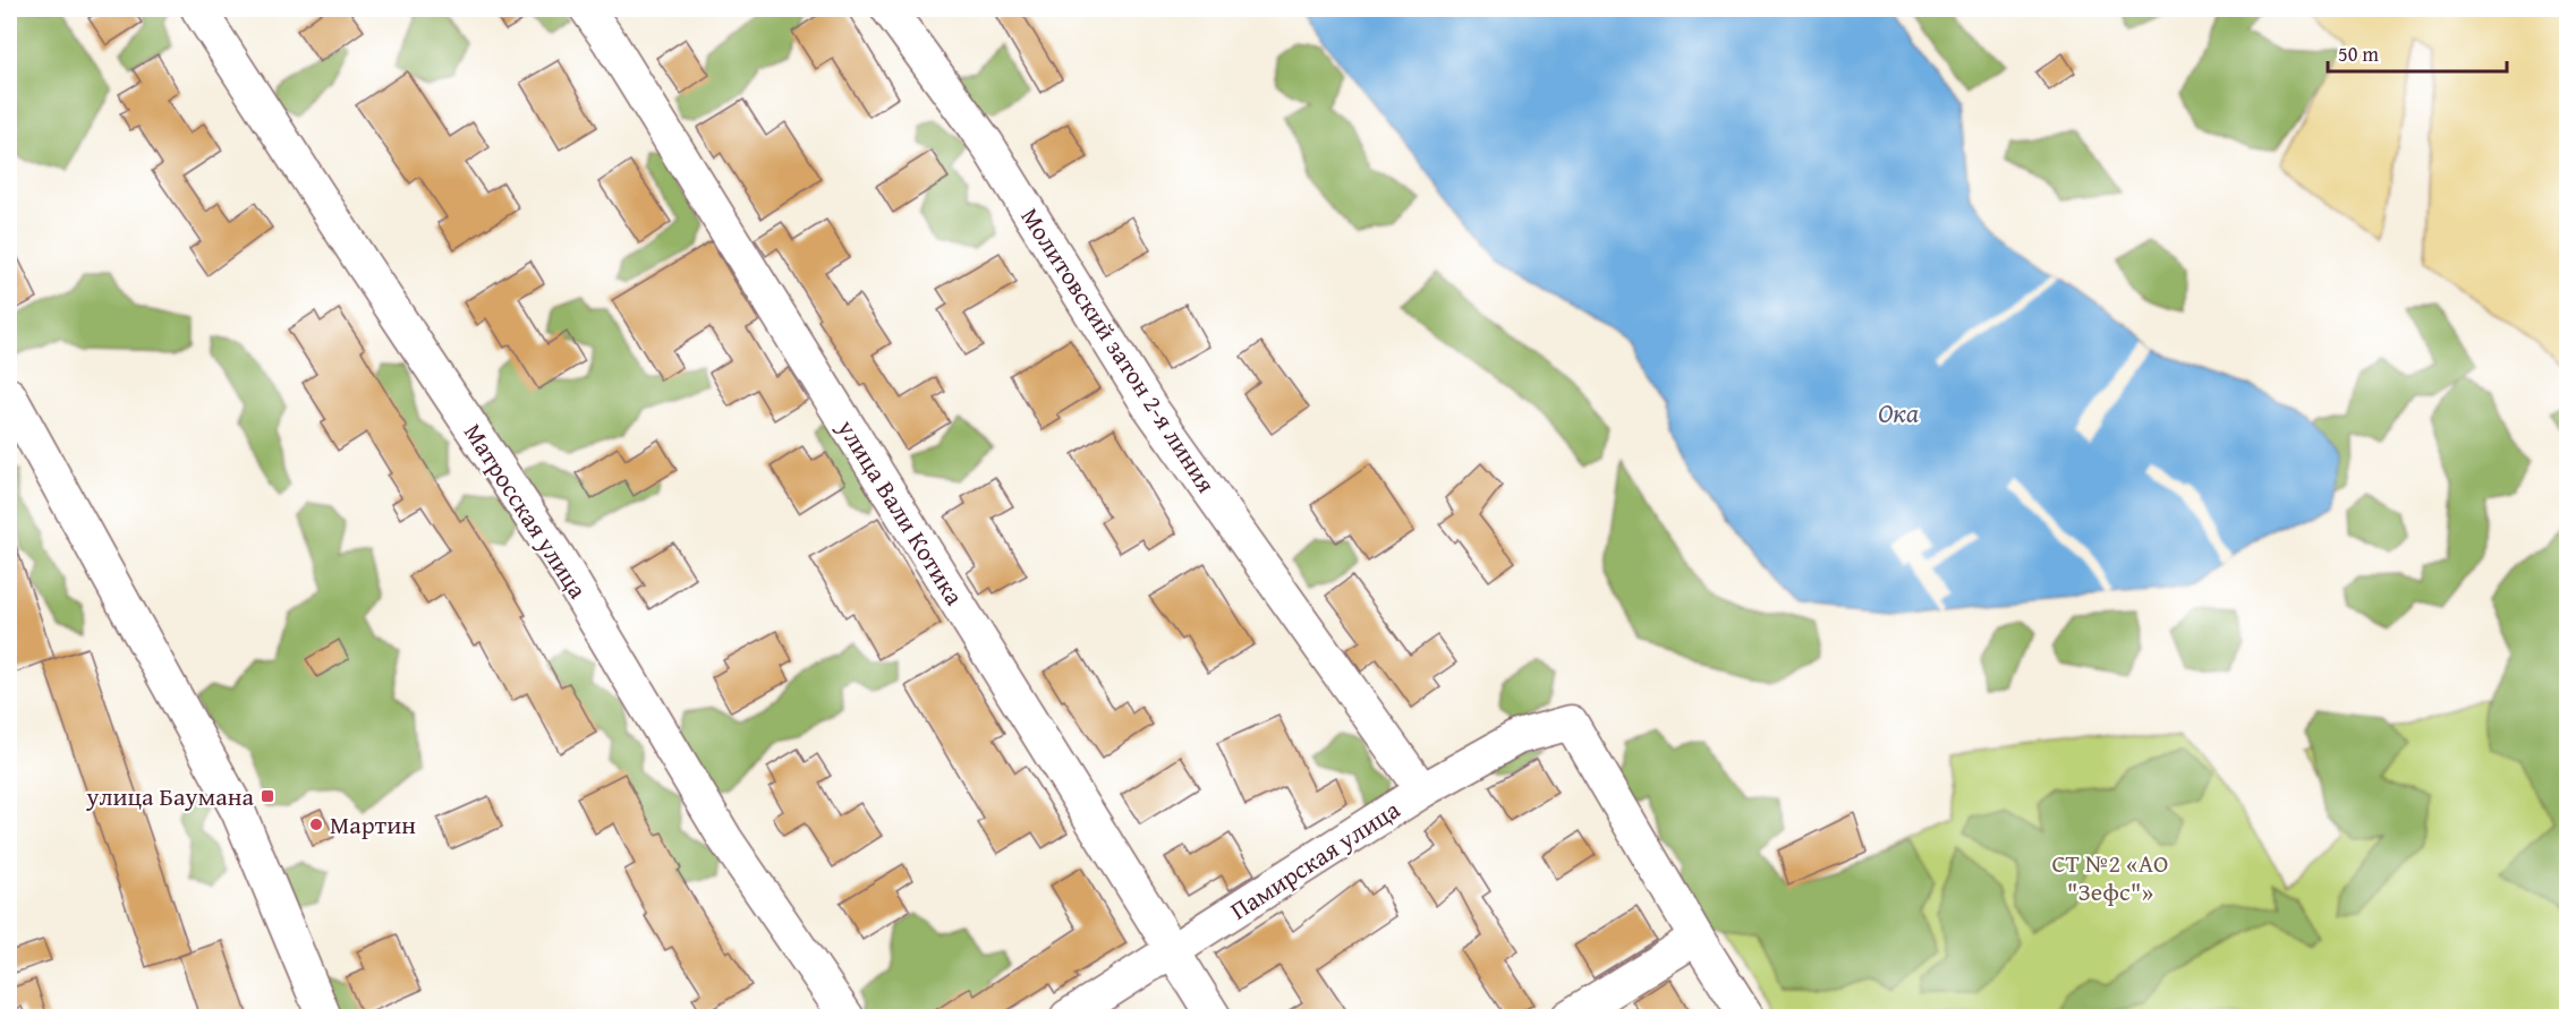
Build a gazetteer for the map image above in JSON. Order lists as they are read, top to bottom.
{
  "streets": {
    "street": [
      "Молитовский затон 2-я линия",
      "Матросская улица",
      "улица Вали Котика",
      "Памирская улица"
    ]
  },
  "crossings": [
    ["Молитовский затон 2-я линия", "Памирская улица"],
    ["улица Вали Котика", "Памирская улица"]
  ],
  "water": ["Ока"],
  "parks": ["СТ №2 «АО \"Зефс\"»"],
  "places": {
    "transit": ["улица Баумана"],
    "other": ["Мартин"]
  },
  "scale_bar": "50 m"
}
